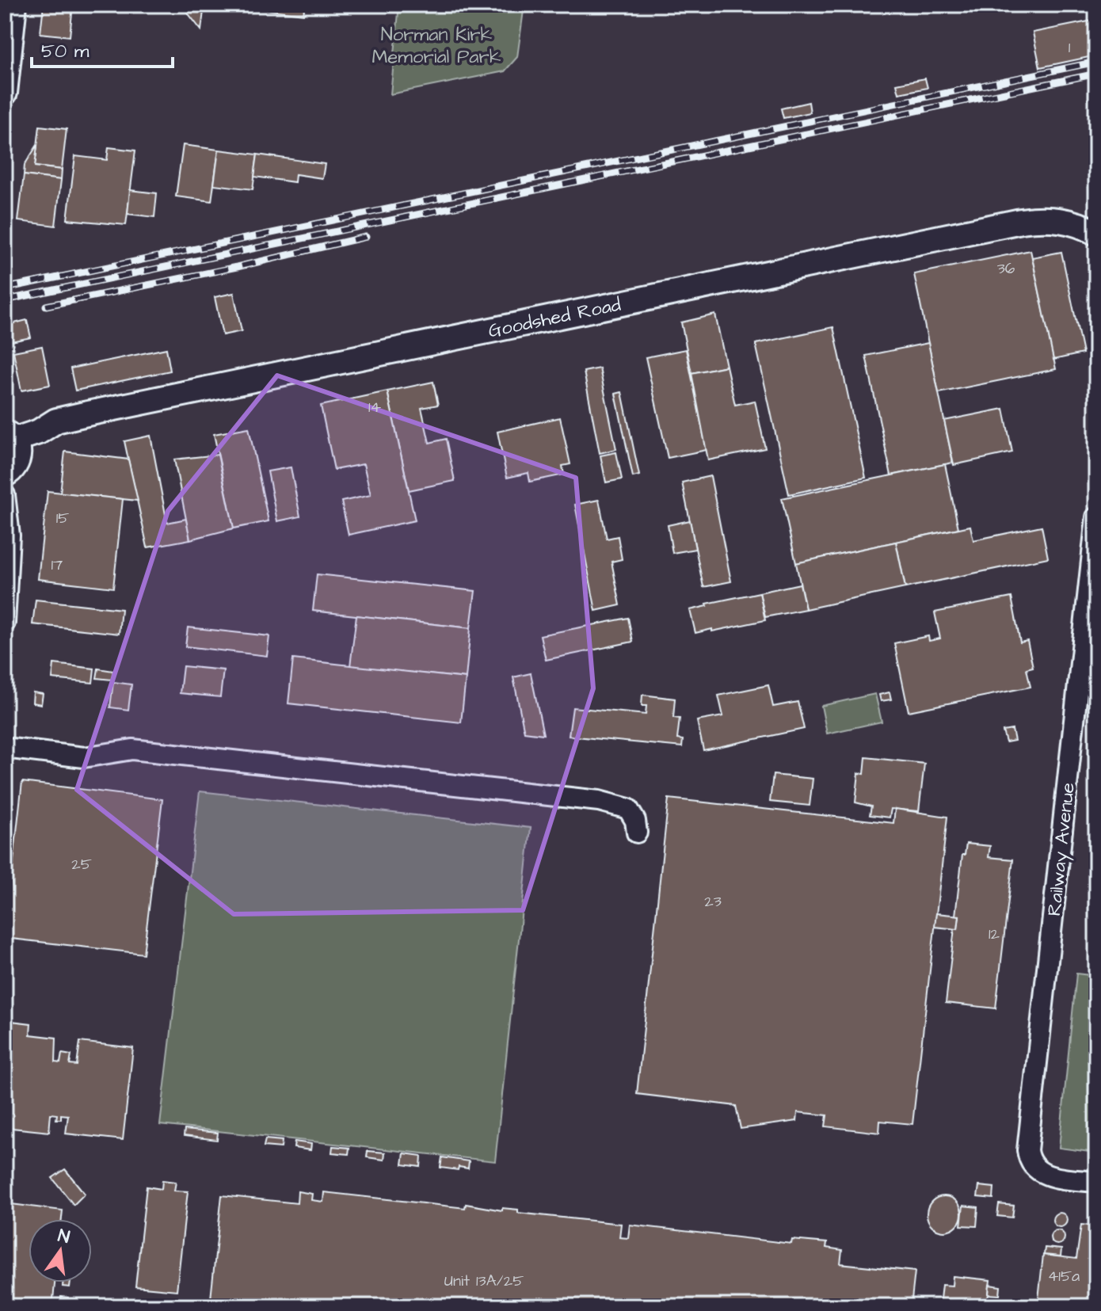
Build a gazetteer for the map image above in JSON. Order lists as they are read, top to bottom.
{
  "streets": {
    "street": ["Goodshed Road", "Railway Avenue"]
  },
  "parks": ["Norman Kirk Memorial Park"],
  "house_numbers": [
    "1",
    "36",
    "14",
    "15",
    "17",
    "25",
    "23",
    "12",
    "415a",
    "Unit 13A/25"
  ],
  "scale_bar": "50 m",
  "north": "top"
}
